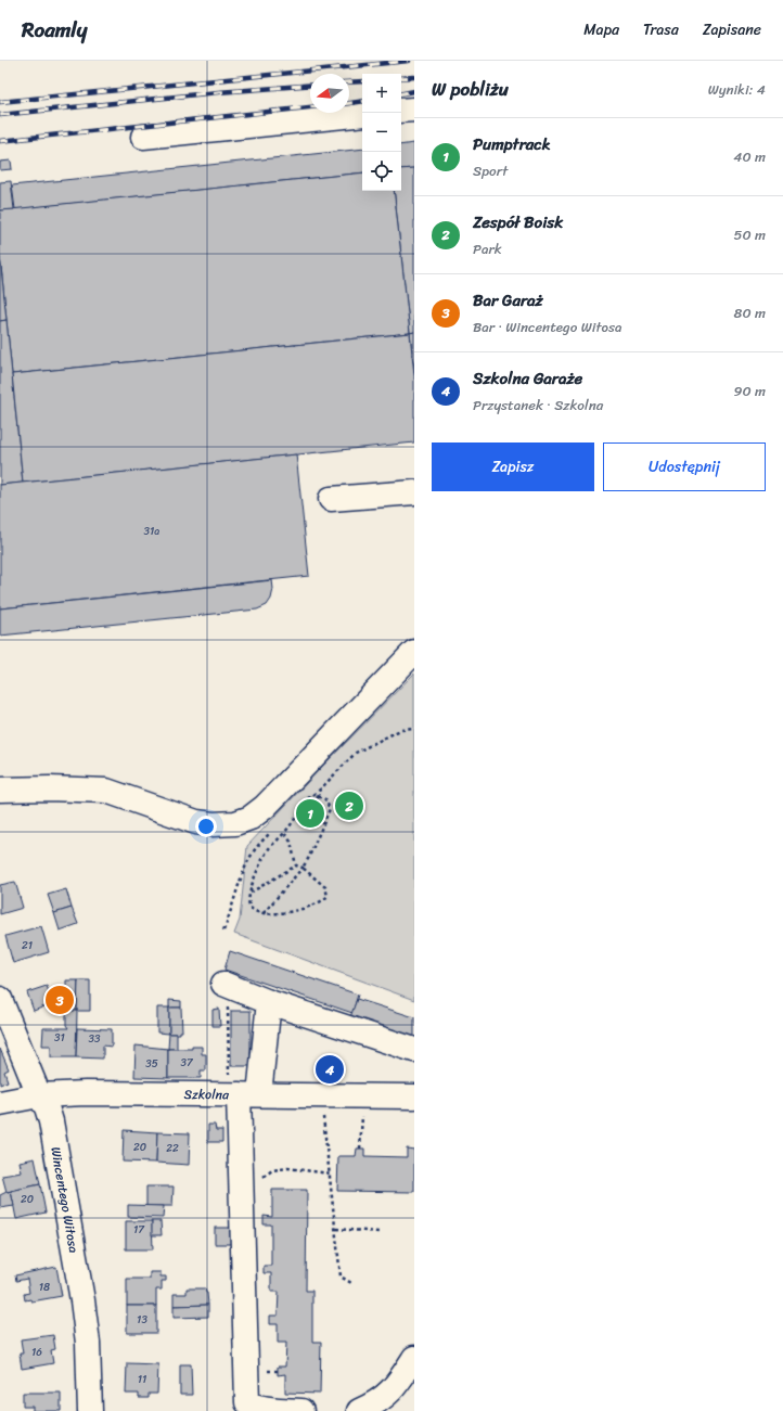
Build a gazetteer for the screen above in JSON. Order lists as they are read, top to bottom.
{
  "streets": {
    "street": ["Szkolna", "Wincentego Witosa"]
  },
  "crossings": [
    ["Szkolna", "Wincentego Witosa"]
  ],
  "house_numbers": [
    "31a",
    "21",
    "31",
    "33",
    "37",
    "35",
    "20",
    "22",
    "20",
    "17",
    "18",
    "13",
    "16",
    "11"
  ],
  "north": "left",
  "page": {
    "header": "Roamly",
    "nav": ["Mapa", "Trasa", "Zapisane"],
    "heading": ["W pobliżu", "Wyniki: 4"],
    "map_buttons": ["+", "−"],
    "list": [
      {
        "mark": "1",
        "name": "Pumptrack",
        "note": "Sport",
        "value": "40 m"
      },
      {
        "mark": "2",
        "name": "Zespół Boisk",
        "note": "Park",
        "value": "50 m"
      },
      {
        "mark": "3",
        "name": "Bar Garaż",
        "note": "Bar · Wincentego Witosa",
        "value": "80 m"
      },
      {
        "mark": "4",
        "name": "Szkolna Garaże",
        "note": "Przystanek · Szkolna",
        "value": "90 m"
      }
    ],
    "buttons": ["Zapisz", "Udostępnij"],
    "pins": [
      "2",
      "1",
      "3",
      "4"
    ]
  }
}
